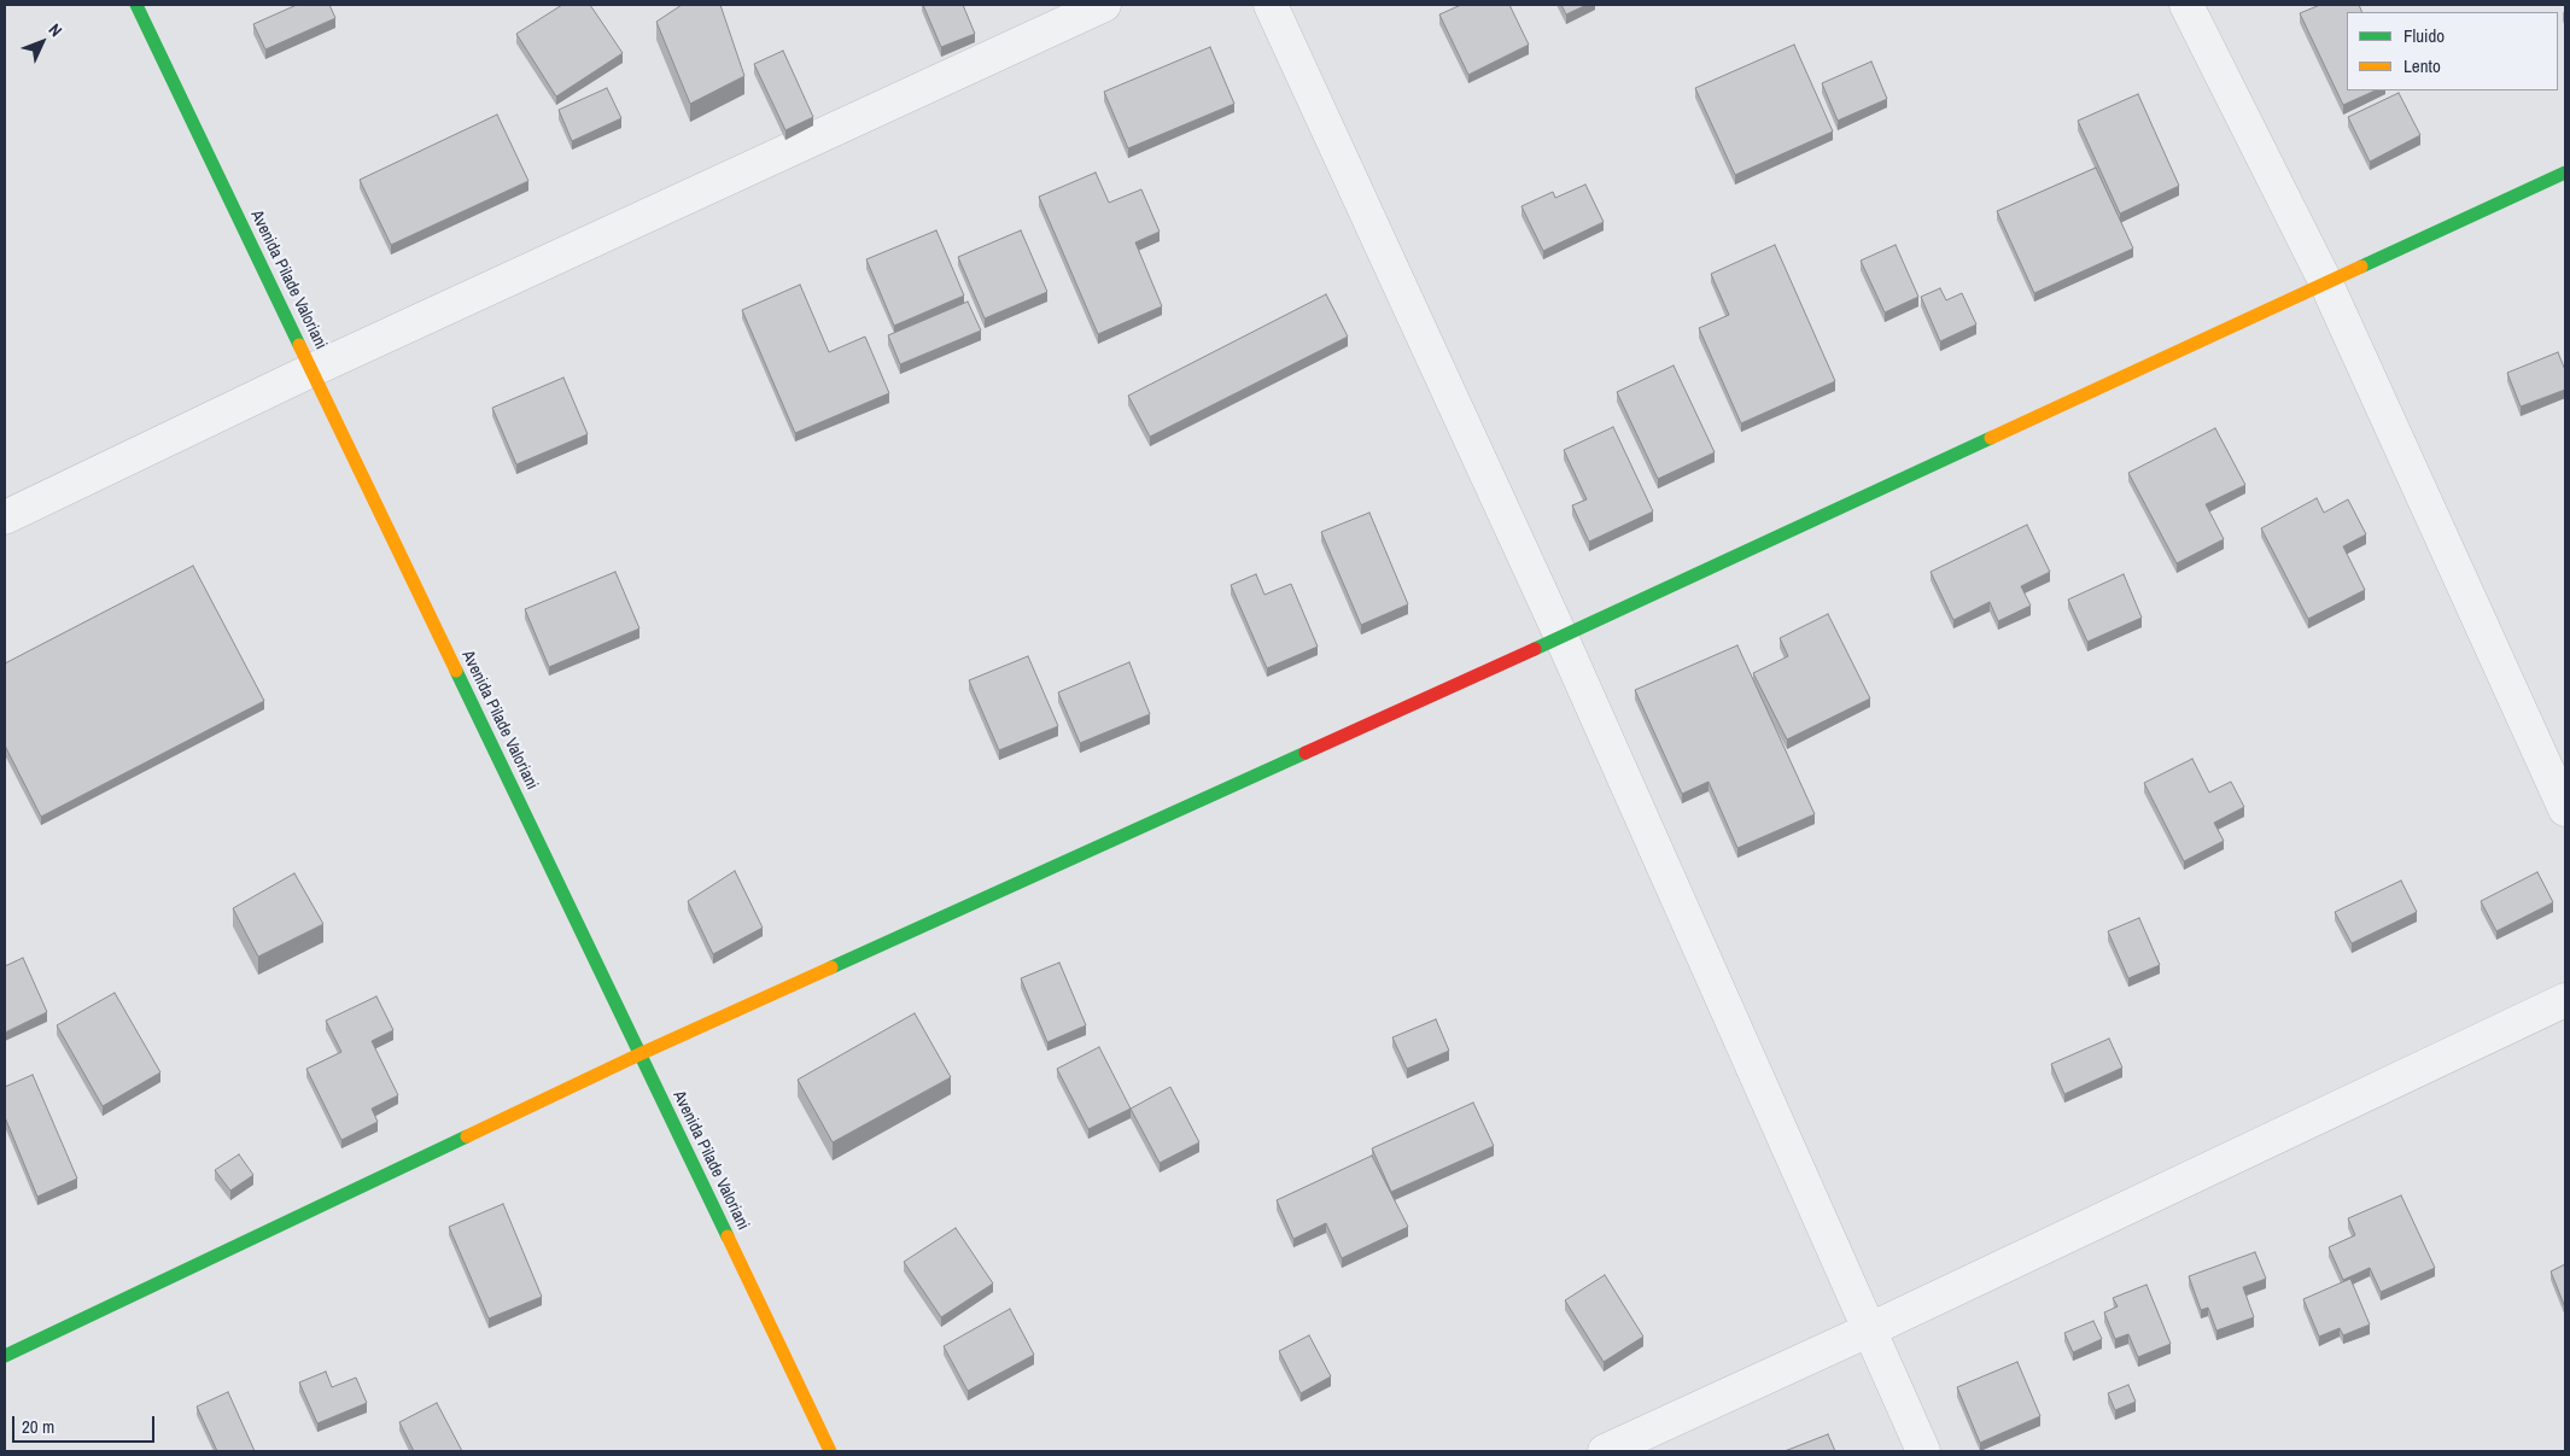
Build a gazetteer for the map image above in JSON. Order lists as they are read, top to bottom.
{
  "streets": {
    "street": ["Avenida Pilade Valoriani"]
  },
  "legend": ["Fluido", "Lento"],
  "scale_bar": "20 m",
  "north": "top right"
}
